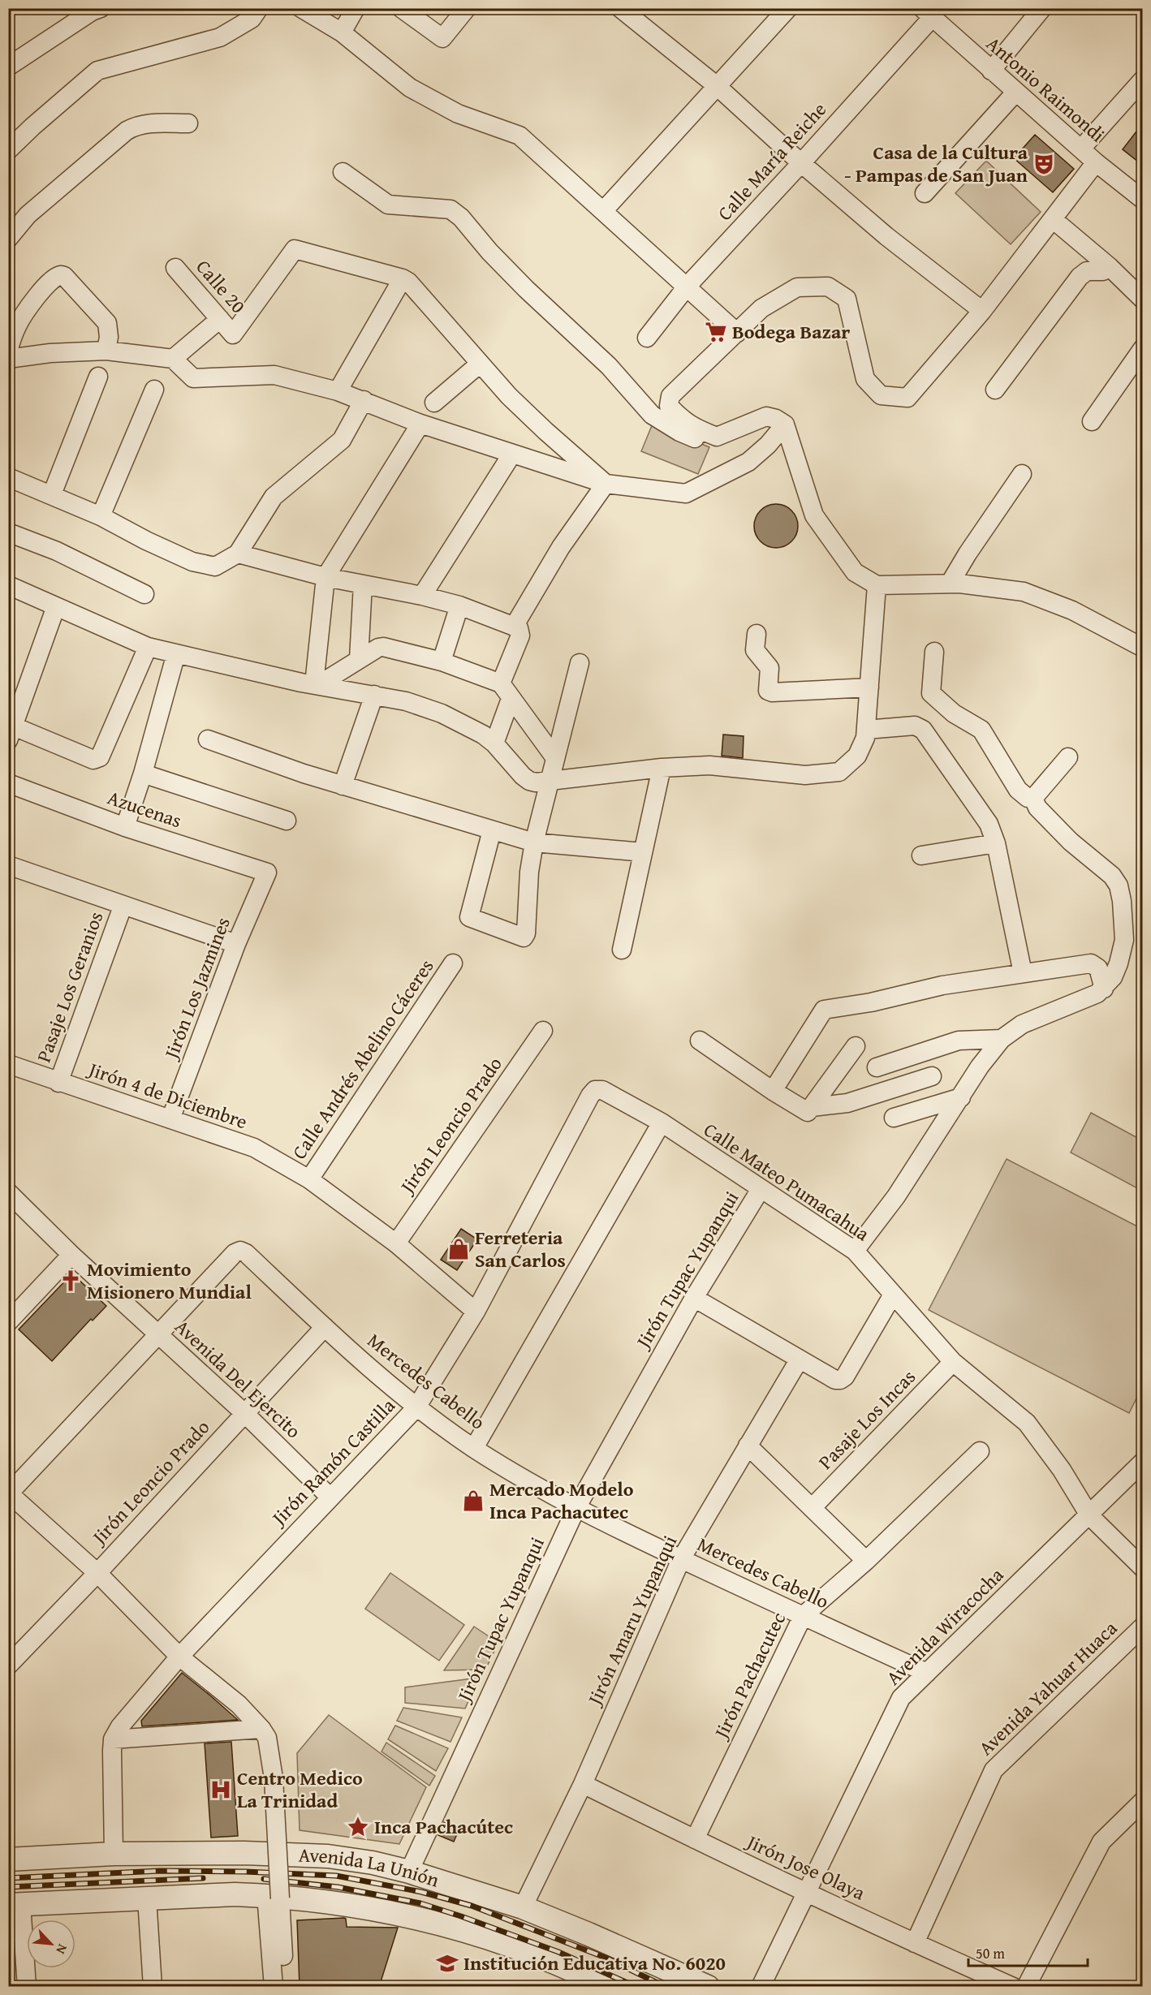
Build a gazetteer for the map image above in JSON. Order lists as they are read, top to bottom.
{
  "streets": {
    "street": [
      "Antonio Raimondi",
      "Calle María Reiche",
      "Calle 20",
      "Azucenas",
      "Pasaje Los Geranios",
      "Jirón Los Jazmines",
      "Calle Andrés Abelino Cáceres",
      "Jirón 4 de Diciembre",
      "Jirón Leoncio Prado",
      "Calle Mateo Pumacahua",
      "Jirón Tupac Yupanqui",
      "Avenida Del Ejercito",
      "Mercedes Cabello",
      "Pasaje Los Incas",
      "Jirón Ramón Castilla",
      "Jirón Amaru Yupanqui",
      "Avenida Wiracocha",
      "Jirón Pachacutec",
      "Avenida Yahuar Huaca",
      "Jirón Jose Olaya",
      "Avenida La Unión"
    ]
  },
  "crossings": [
    ["Antonio Raimondi", "Calle María Reiche"],
    ["Azucenas", "Jirón Los Jazmines"],
    ["Pasaje Los Geranios", "Jirón 4 de Diciembre"],
    ["Jirón Los Jazmines", "Jirón 4 de Diciembre"],
    ["Calle Andrés Abelino Cáceres", "Jirón 4 de Diciembre"],
    ["Jirón 4 de Diciembre", "Jirón Leoncio Prado"],
    ["Jirón 4 de Diciembre", "Jirón Ramón Castilla"],
    ["Jirón Leoncio Prado", "Avenida Del Ejercito"],
    ["Jirón Leoncio Prado", "Mercedes Cabello"],
    ["Calle Mateo Pumacahua", "Jirón Tupac Yupanqui"],
    ["Calle Mateo Pumacahua", "Pasaje Los Incas"],
    ["Calle Mateo Pumacahua", "Jirón Ramón Castilla"],
    ["Calle Mateo Pumacahua", "Avenida Wiracocha"],
    ["Jirón Tupac Yupanqui", "Mercedes Cabello"],
    ["Jirón Tupac Yupanqui", "Avenida La Unión"],
    ["Avenida Del Ejercito", "Mercedes Cabello"],
    ["Avenida Del Ejercito", "Jirón Ramón Castilla"],
    ["Mercedes Cabello", "Jirón Ramón Castilla"],
    ["Mercedes Cabello", "Jirón Amaru Yupanqui"],
    ["Mercedes Cabello", "Avenida Wiracocha"],
    ["Mercedes Cabello", "Jirón Pachacutec"],
    ["Jirón Amaru Yupanqui", "Jirón Jose Olaya"],
    ["Jirón Amaru Yupanqui", "Avenida La Unión"],
    ["Avenida Wiracocha", "Jirón Jose Olaya"],
    ["Jirón Pachacutec", "Jirón Jose Olaya"],
    ["Avenida Yahuar Huaca", "Jirón Jose Olaya"]
  ],
  "places": {
    "theatre": ["Casa de la Cultura - Pampas de San Juan"],
    "supermarket": ["Bodega Bazar"],
    "shop": ["Ferreteria San Carlos", "Mercado Modelo Inca Pachacutec"],
    "church": ["Movimiento Misionero Mundial"],
    "hospital": ["Centro Medico La Trinidad"],
    "place": ["Inca Pachacútec"],
    "school or university": ["Institución Educativa No. 6020"]
  },
  "scale_bar": "50 m",
  "north": "bottom right"
}
